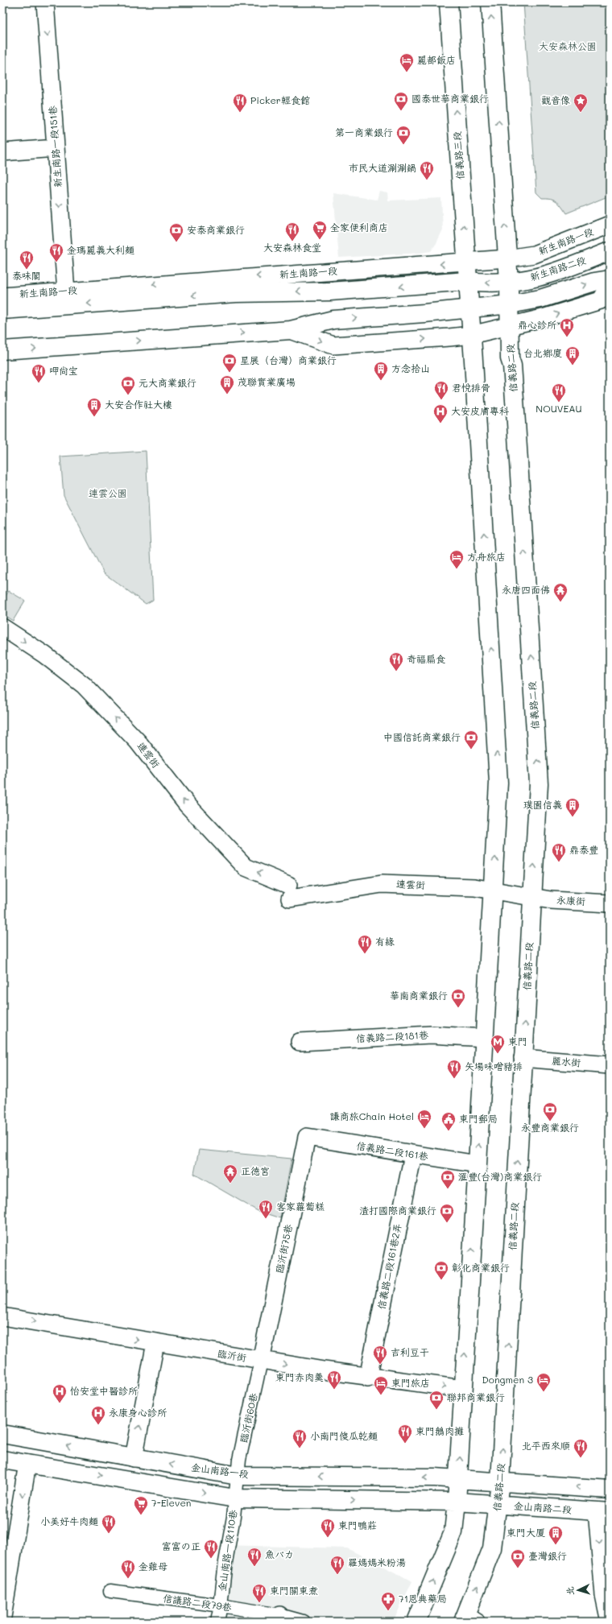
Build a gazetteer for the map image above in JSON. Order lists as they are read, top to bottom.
{
  "streets": {
    "main road": [
      "信義路三段",
      "新生南路一段",
      "新生南路二段",
      "信義路二段",
      "金山南路一段",
      "金山南路二段"
    ],
    "street": [
      "新生南路一段151巷",
      "連雲街",
      "永康街",
      "信義路二段181巷",
      "麗水街",
      "信義路二段161巷",
      "臨沂街75巷",
      "信義路二段161巷2弄",
      "臨沂街",
      "臨沂街60巷",
      "金山南路一段110巷",
      "信議路二段79巷"
    ]
  },
  "crossings": [
    ["新生南路一段151巷", "新生南路一段"],
    ["信義路三段", "新生南路一段"],
    ["信義路三段", "新生南路二段"],
    ["新生南路一段", "新生南路二段"],
    ["信義路二段", "連雲街"],
    ["信義路二段", "永康街"],
    ["信義路二段", "麗水街"],
    ["信義路二段", "金山南路一段"],
    ["信義路二段", "金山南路二段"],
    ["連雲街", "永康街"],
    ["信義路二段161巷", "臨沂街75巷"],
    ["信義路二段161巷", "信義路二段161巷2弄"],
    ["臨沂街75巷", "臨沂街"],
    ["臨沂街75巷", "臨沂街60巷"],
    ["信義路二段161巷2弄", "臨沂街"],
    ["臨沂街", "臨沂街60巷"],
    ["臨沂街60巷", "金山南路一段"],
    ["臨沂街60巷", "金山南路一段110巷"],
    ["金山南路一段110巷", "信議路二段79巷"]
  ],
  "one_way": ["新生南路一段151巷", "臨沂街"],
  "parks": ["大安森林公園", "連雲公園"],
  "places": {
    "hotel": [
      "麗都飯店",
      "方舟旅店",
      "謙商旅Chain Hotel",
      "Dongmen 3",
      "東門旅店"
    ],
    "bank": [
      "國泰世華商業銀行",
      "第一商業銀行",
      "安泰商業銀行",
      "星展（台灣）商業銀行",
      "元大商業銀行",
      "中國信託商業銀行",
      "華南商業銀行",
      "永豐商業銀行",
      "滙豐(台灣)商業銀行",
      "渣打國際商業銀行",
      "彰化商業銀行",
      "聯邦商業銀行",
      "臺灣銀行"
    ],
    "restaurant": [
      "Picker輕食館",
      "市民大道涮涮鍋",
      "大安森林食堂",
      "金瑪麗義大利麵",
      "泰味閣",
      "呷尚宝",
      "君悅排骨",
      "NOUVEAU",
      "奇福扁食",
      "鼎泰豐",
      "有緣",
      "矢場味噌豬排",
      "客家蘿蔔糕",
      "吉利豆干",
      "東門赤肉羹",
      "東門鵝肉攤",
      "小南門傻瓜乾麵",
      "北平西來順",
      "小美好牛肉麵",
      "東門鴨莊",
      "富富の正",
      "魚バカ",
      "羅媽媽米粉湯",
      "金雞母",
      "東門關東煮"
    ],
    "place": ["觀音像"],
    "supermarket": ["全家便利商店", "7-Eleven"],
    "hospital": [
      "鼎心診所",
      "大安皮膚專科",
      "怡安堂中醫診所",
      "永康身心診所"
    ],
    "building": [
      "台北鄉廈",
      "方念拾山",
      "茂聯實業廣場",
      "大安合作社大樓",
      "璞園信義",
      "東門大厦"
    ],
    "temple": ["永唐四面佛", "正德宮"],
    "metro station": ["東門"],
    "public building": ["東門郵局"],
    "pharmacy": ["71恩典藥局"]
  },
  "north": "left"
}
